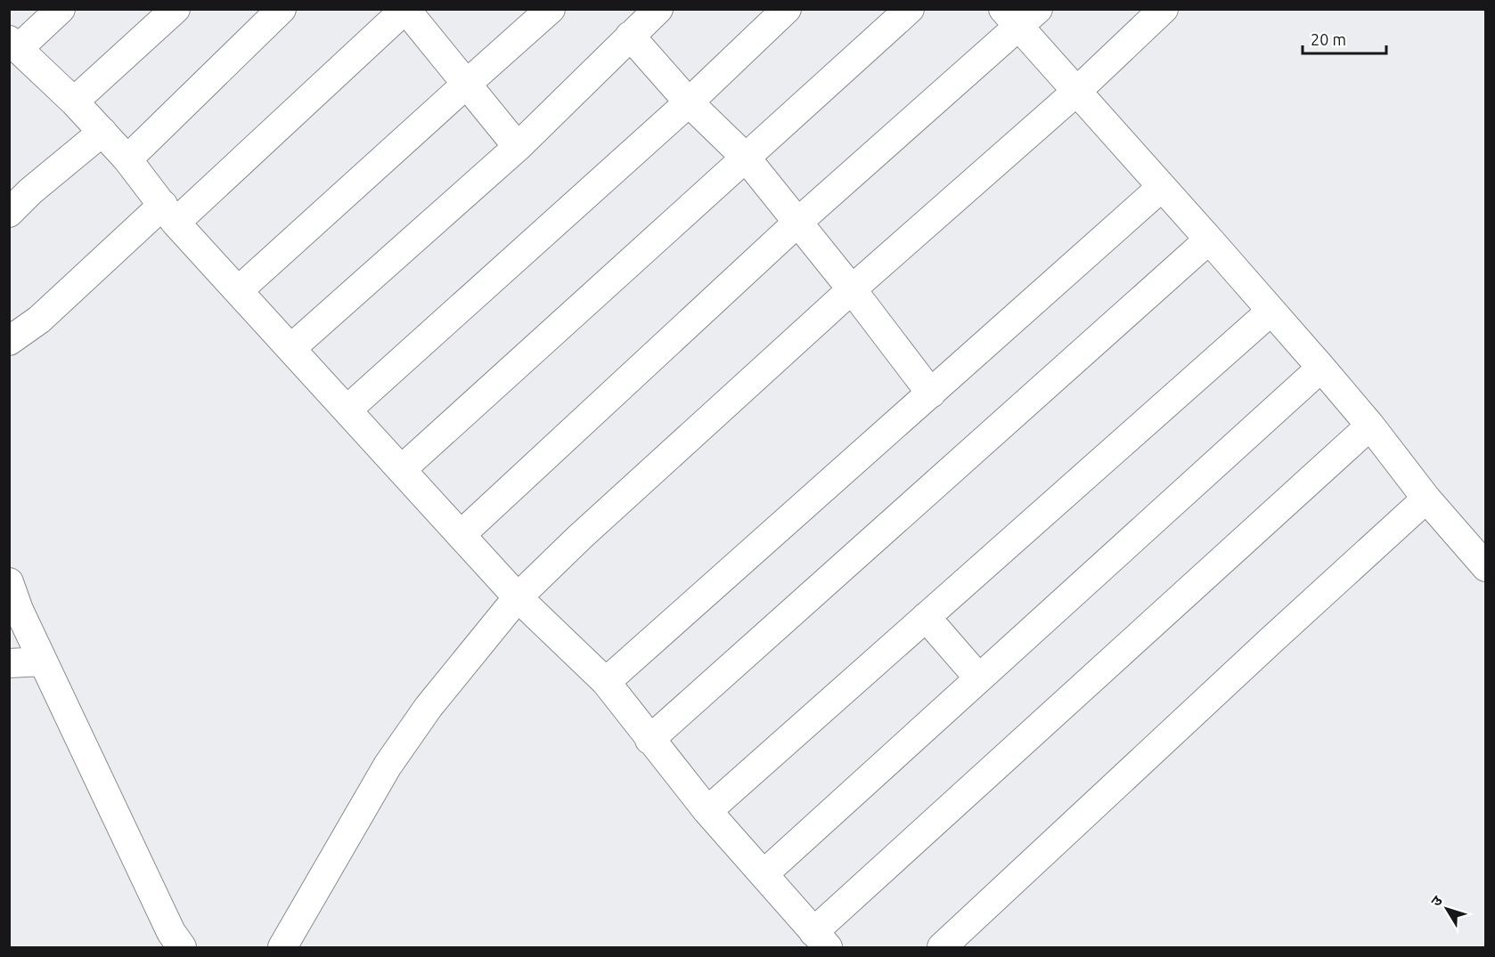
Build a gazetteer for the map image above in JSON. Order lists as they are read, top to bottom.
{
  "scale_bar": "20 m",
  "north": "top left"
}
